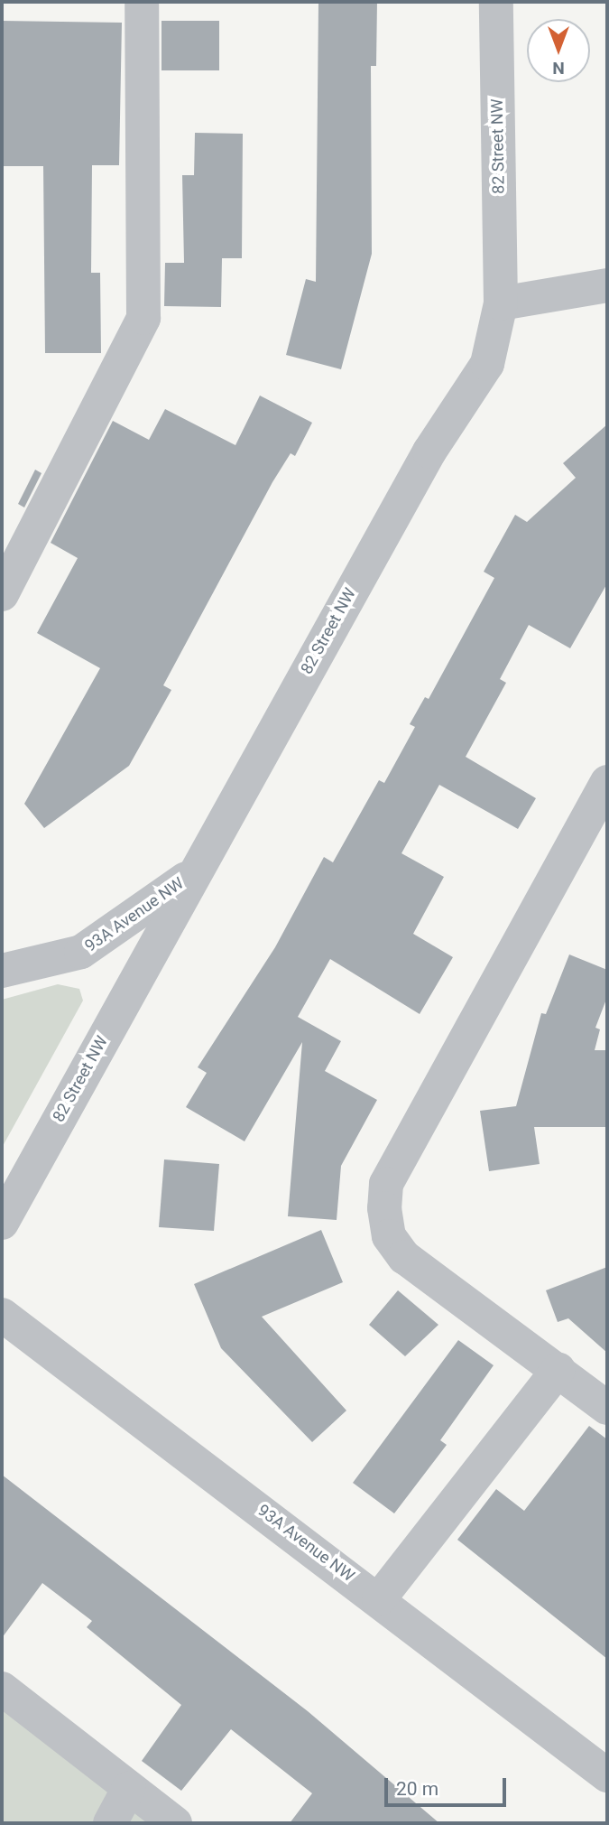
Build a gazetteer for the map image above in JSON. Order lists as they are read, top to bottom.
{
  "streets": {
    "street": ["82 Street NW", "93A Avenue NW"]
  },
  "crossings": [
    ["82 Street NW", "93A Avenue NW"]
  ],
  "scale_bar": "20 m",
  "north": "bottom"
}
